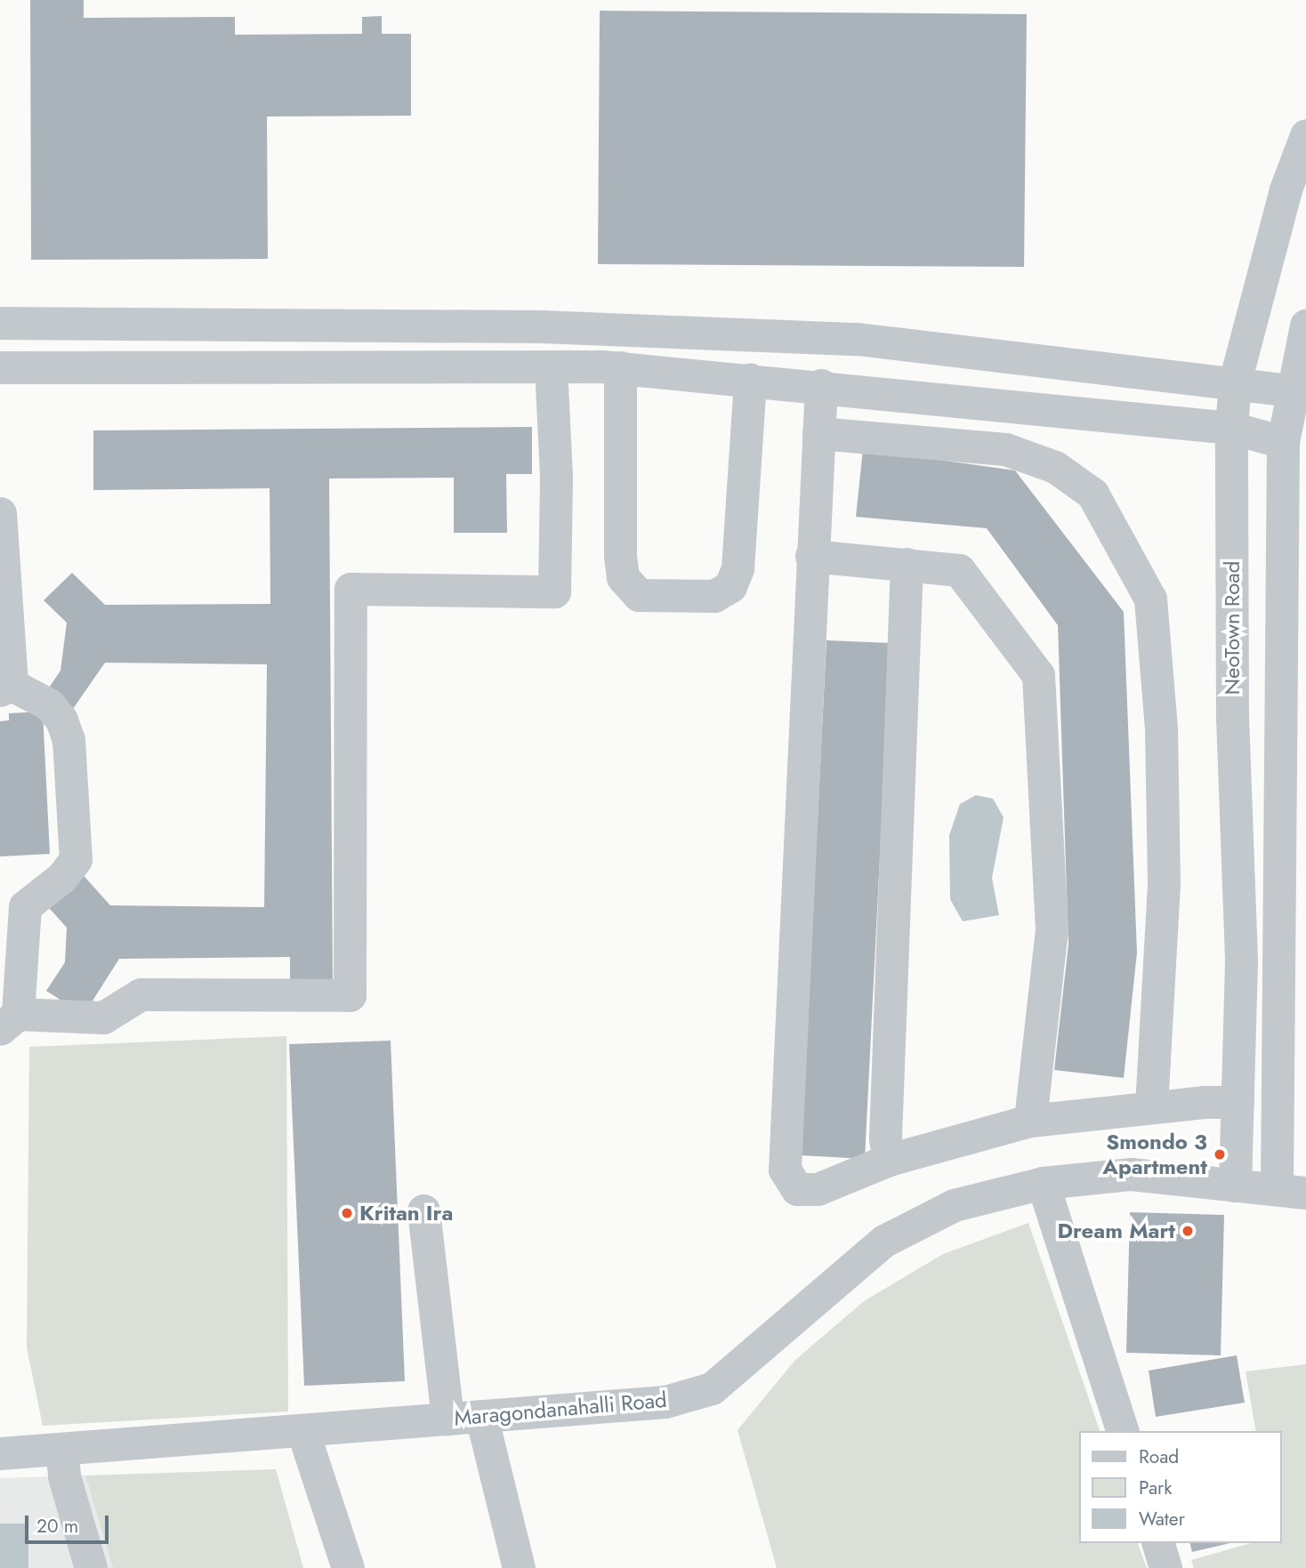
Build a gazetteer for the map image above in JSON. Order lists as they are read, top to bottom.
{
  "streets": {
    "street": ["NeoTown Road", "Maragondanahalli Road"]
  },
  "crossings": [
    ["NeoTown Road", "Maragondanahalli Road"]
  ],
  "places": ["Smondo 3 Apartment", "Kritan Ira", "Dream Mart"],
  "legend": ["Road", "Park", "Water"],
  "scale_bar": "20 m"
}
